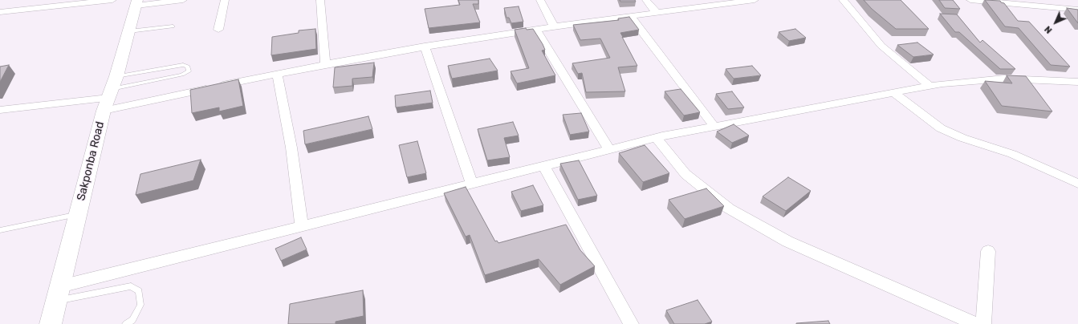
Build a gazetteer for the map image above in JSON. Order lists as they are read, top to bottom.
{
  "streets": {
    "main road": ["Sakponba Road"]
  },
  "north": "bottom left"
}
